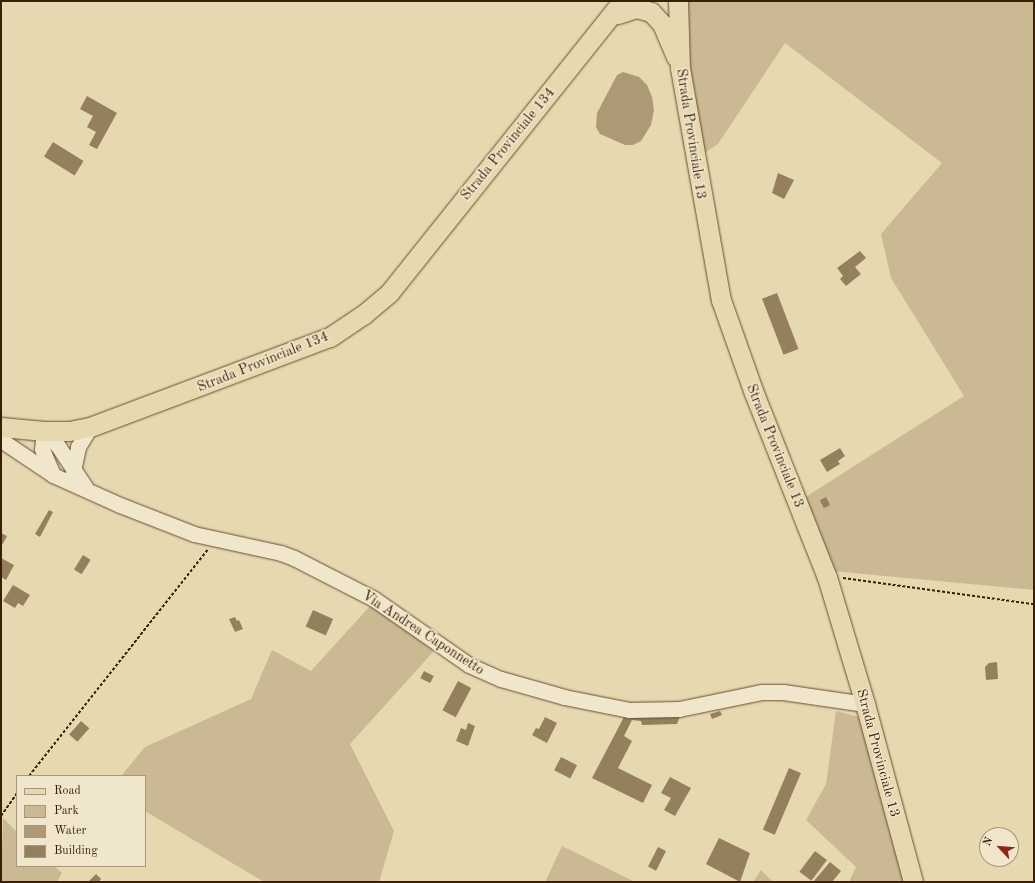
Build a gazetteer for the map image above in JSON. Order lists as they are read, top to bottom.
{
  "streets": {
    "main road": ["Strada Provinciale 13", "Strada Provinciale 134"],
    "street": ["Via Andrea Caponnetto"]
  },
  "crossings": [
    ["Strada Provinciale 13", "Via Andrea Caponnetto"]
  ],
  "legend": [
    "Road",
    "Park",
    "Water",
    "Building"
  ],
  "north": "top left"
}
